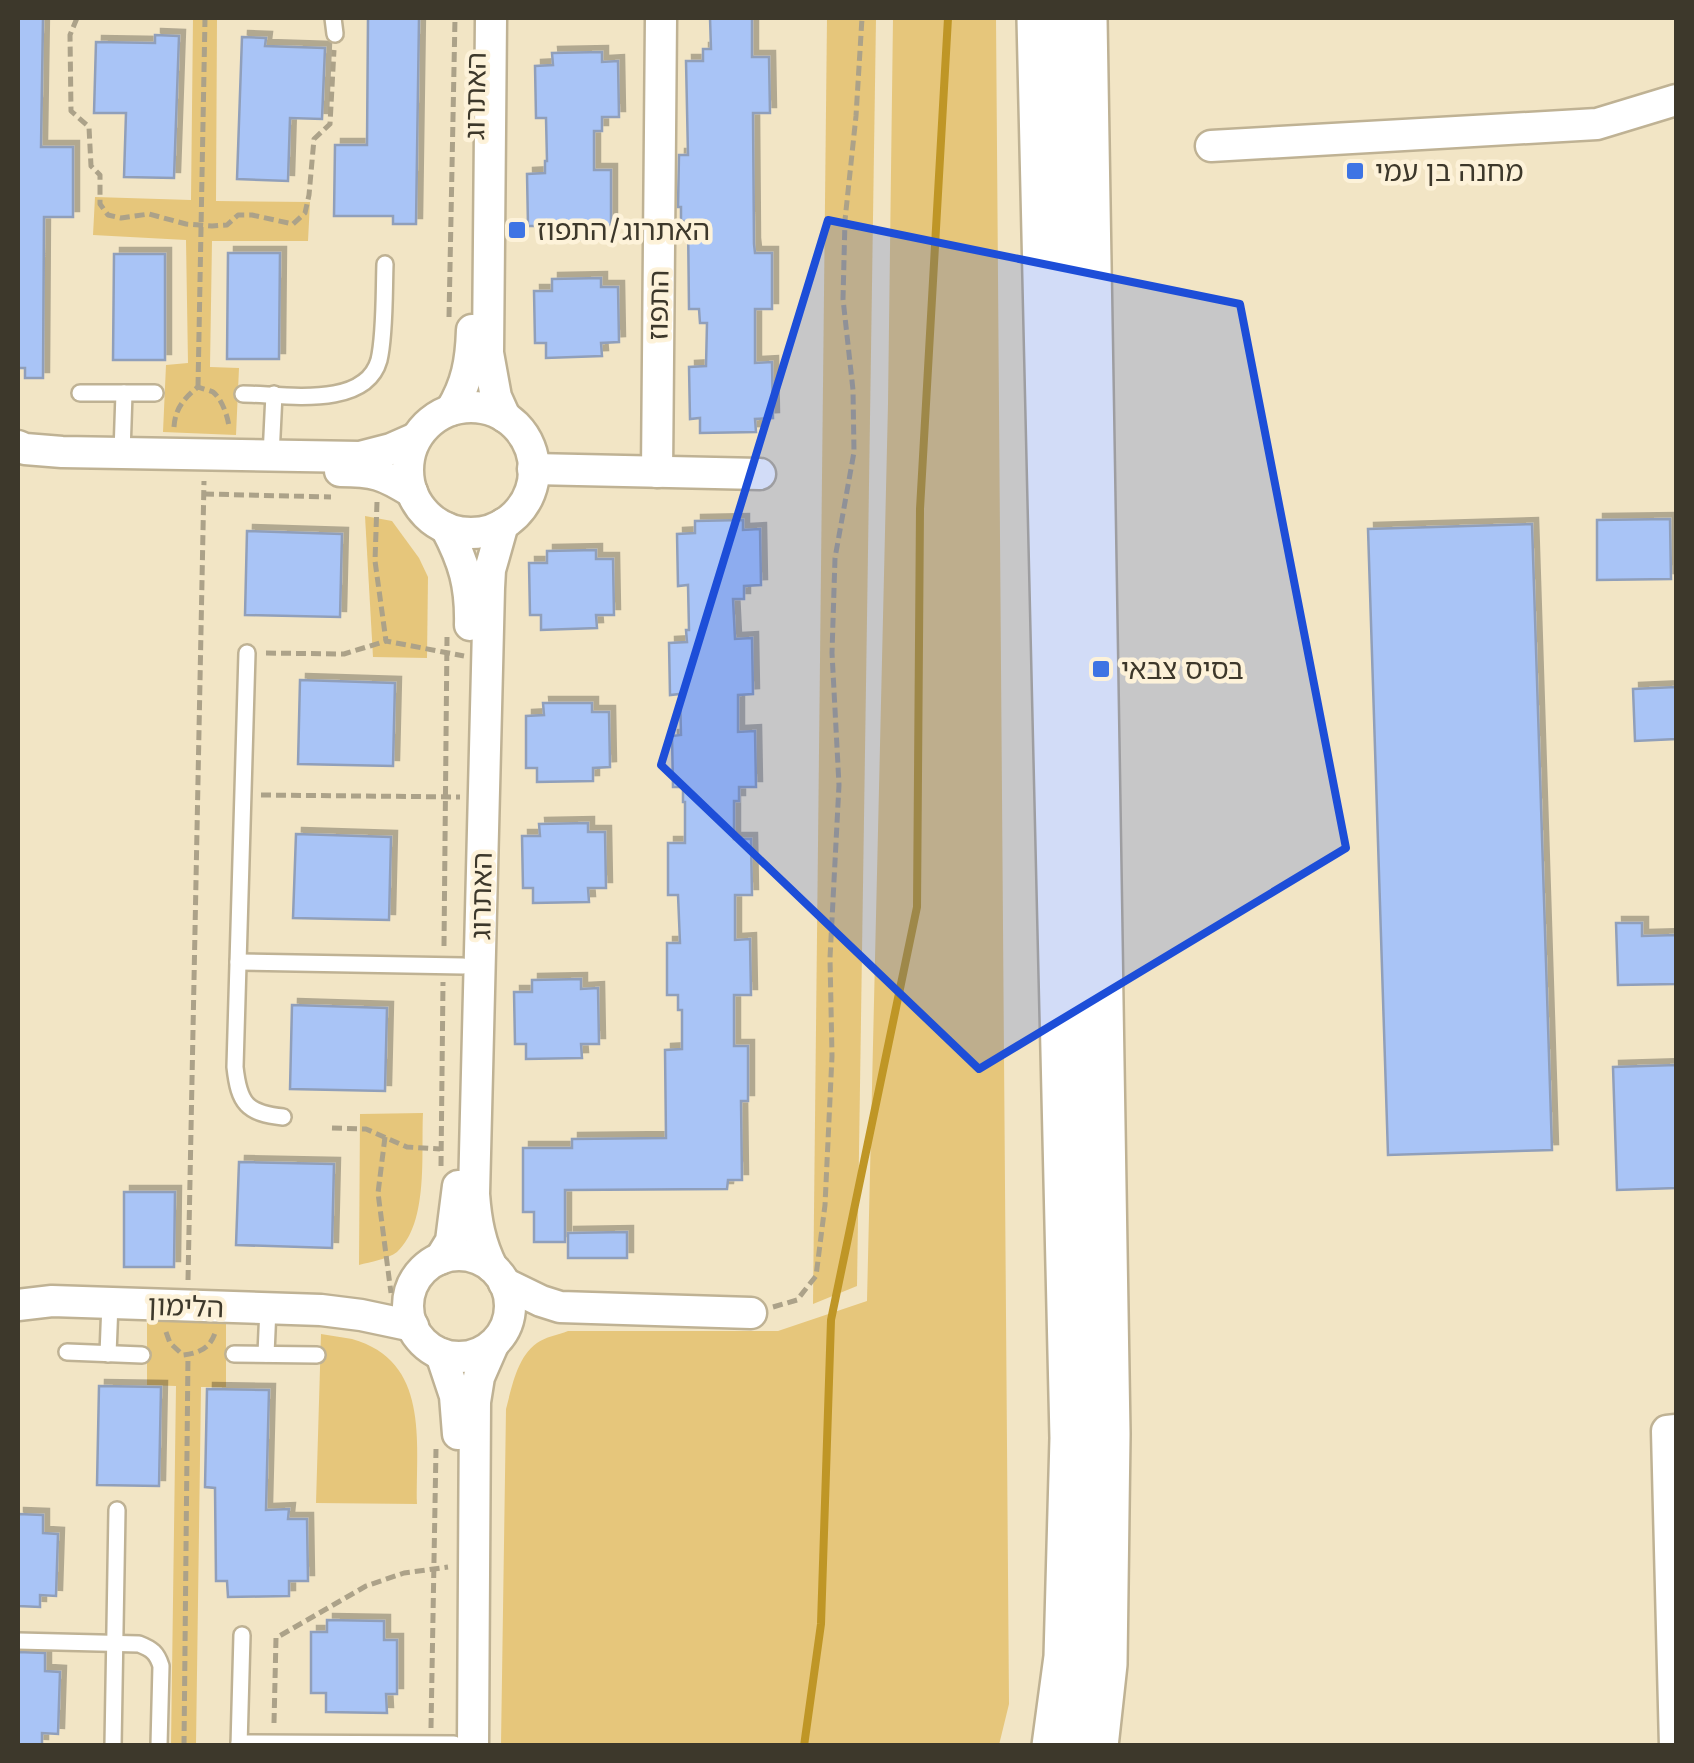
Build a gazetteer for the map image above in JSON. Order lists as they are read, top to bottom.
{
  "streets": {
    "street": ["האתרוג", "התפוז", "הלימון"]
  },
  "crossings": [
    ["האתרוג", "הלימון"]
  ],
  "places": {
    "transit": ["מחנה בן עמי", "האתרוג/התפוז", "בסיס צבאי"]
  }
}
